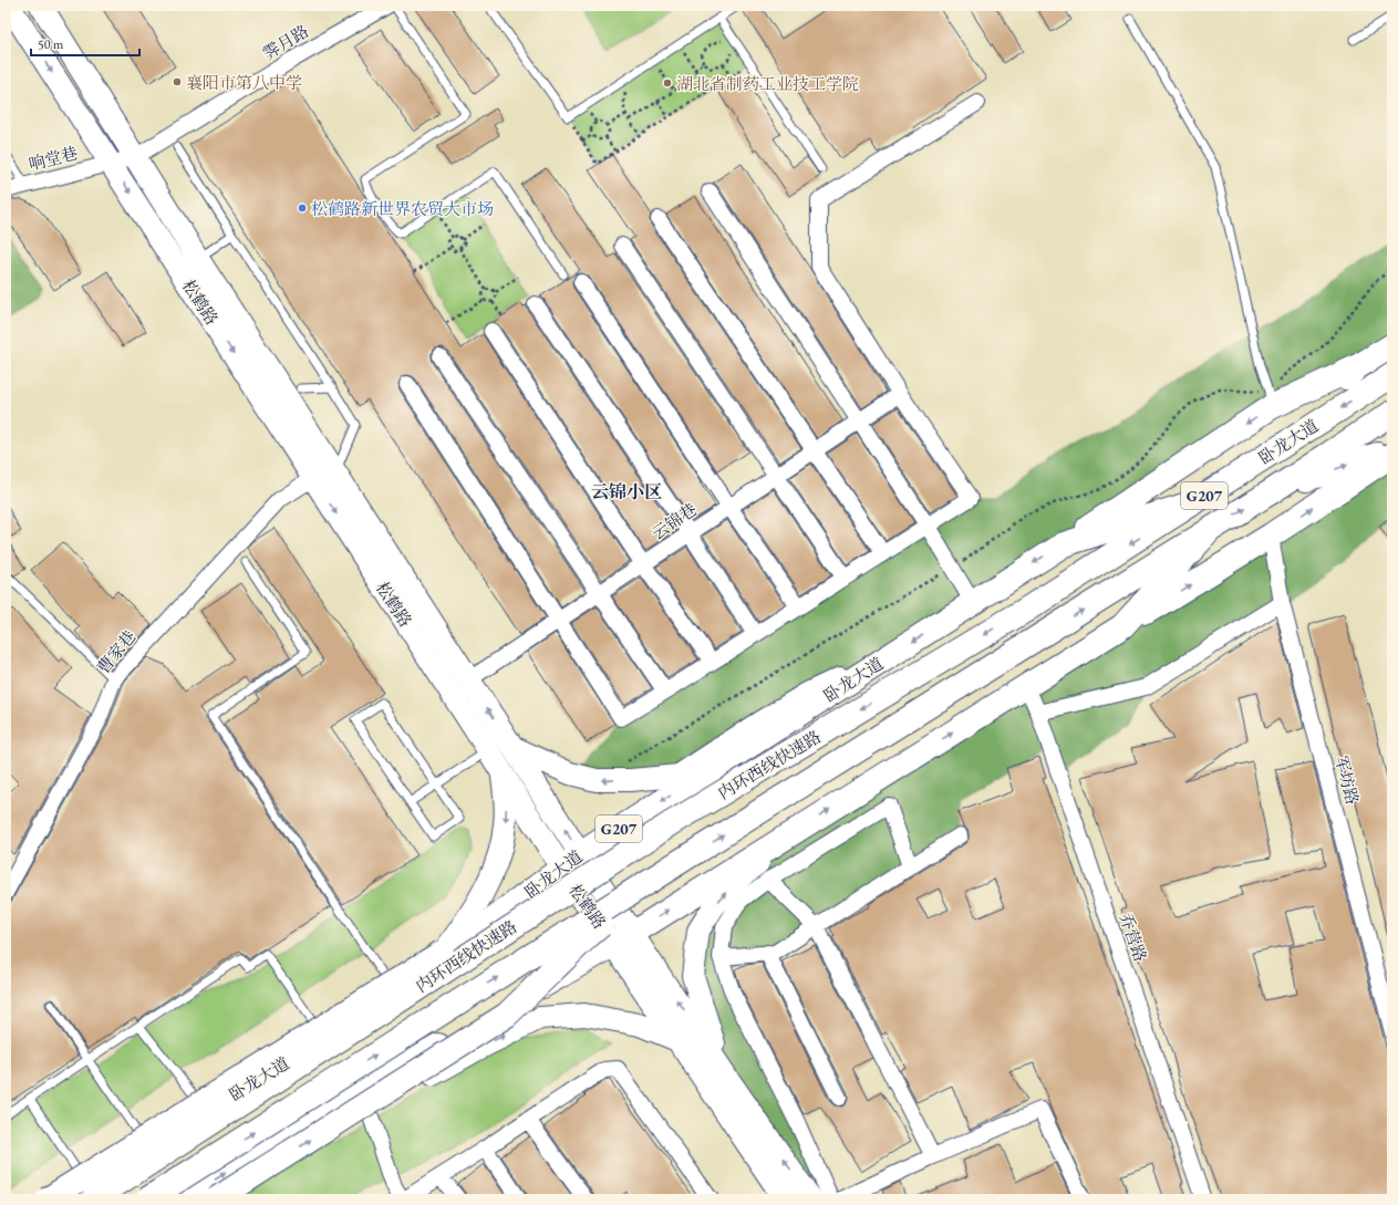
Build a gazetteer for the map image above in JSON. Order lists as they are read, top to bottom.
{
  "streets": {
    "highway": ["卧龙大道", "G207", "内环西线快速路"],
    "main road": ["松鹤路"],
    "street": [
      "霁月路",
      "响堂巷",
      "云锦巷",
      "曹家巷",
      "军坊路",
      "乔营路"
    ]
  },
  "crossings": [
    ["霁月路", "响堂巷"],
    ["霁月路", "松鹤路"],
    ["响堂巷", "松鹤路"],
    ["松鹤路", "卧龙大道"],
    ["松鹤路", "云锦巷"],
    ["松鹤路", "曹家巷"],
    ["卧龙大道", "内环西线快速路"],
    ["卧龙大道", "乔营路"]
  ],
  "districts": ["云锦小区"],
  "places": ["襄阳市第八中学", "湖北省制药工业技工学院", "松鹤路新世界农贸大市场"],
  "scale_bar": "50 m"
}
